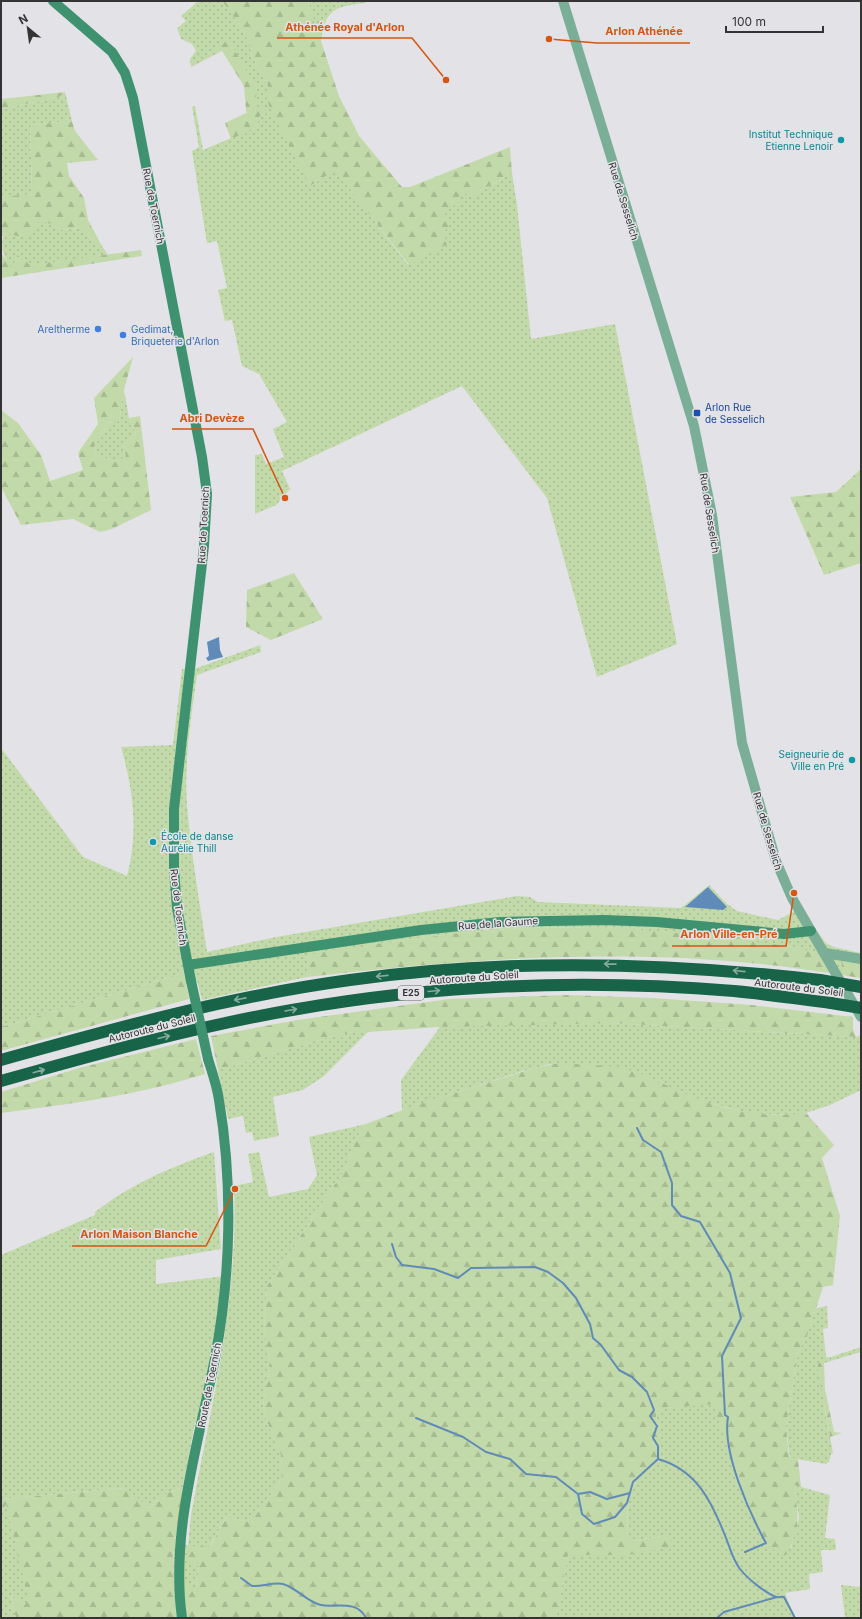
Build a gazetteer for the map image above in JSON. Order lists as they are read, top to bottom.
{
  "streets": {
    "highway": ["Autoroute du Soleil", "E25"],
    "main road": ["Rue de Toernich", "Rue de la Gaume", "Route de Toernich"],
    "street": ["Rue de Sesselich"]
  },
  "crossings": [
    ["Rue de Sesselich", "Rue de la Gaume"],
    ["Rue de Toernich", "Rue de la Gaume"],
    ["Rue de Toernich", "Route de Toernich"],
    ["Rue de la Gaume", "Route de Toernich"]
  ],
  "places": {
    "other": [
      "Arlon Athénée",
      "Athénée Royal d'Arlon",
      "Institut Technique Etienne Lenoir",
      "Areltherme",
      "Gedimat, Briqueterie d'Arlon",
      "Abri Devèze",
      "Seigneurie de Ville en Pré",
      "École de danse Aurélie Thill",
      "Arlon Ville-en-Pré",
      "Arlon Maison Blanche"
    ],
    "transit": ["Arlon Rue de Sesselich"]
  },
  "scale_bar": "100 m",
  "north": "top left"
}
